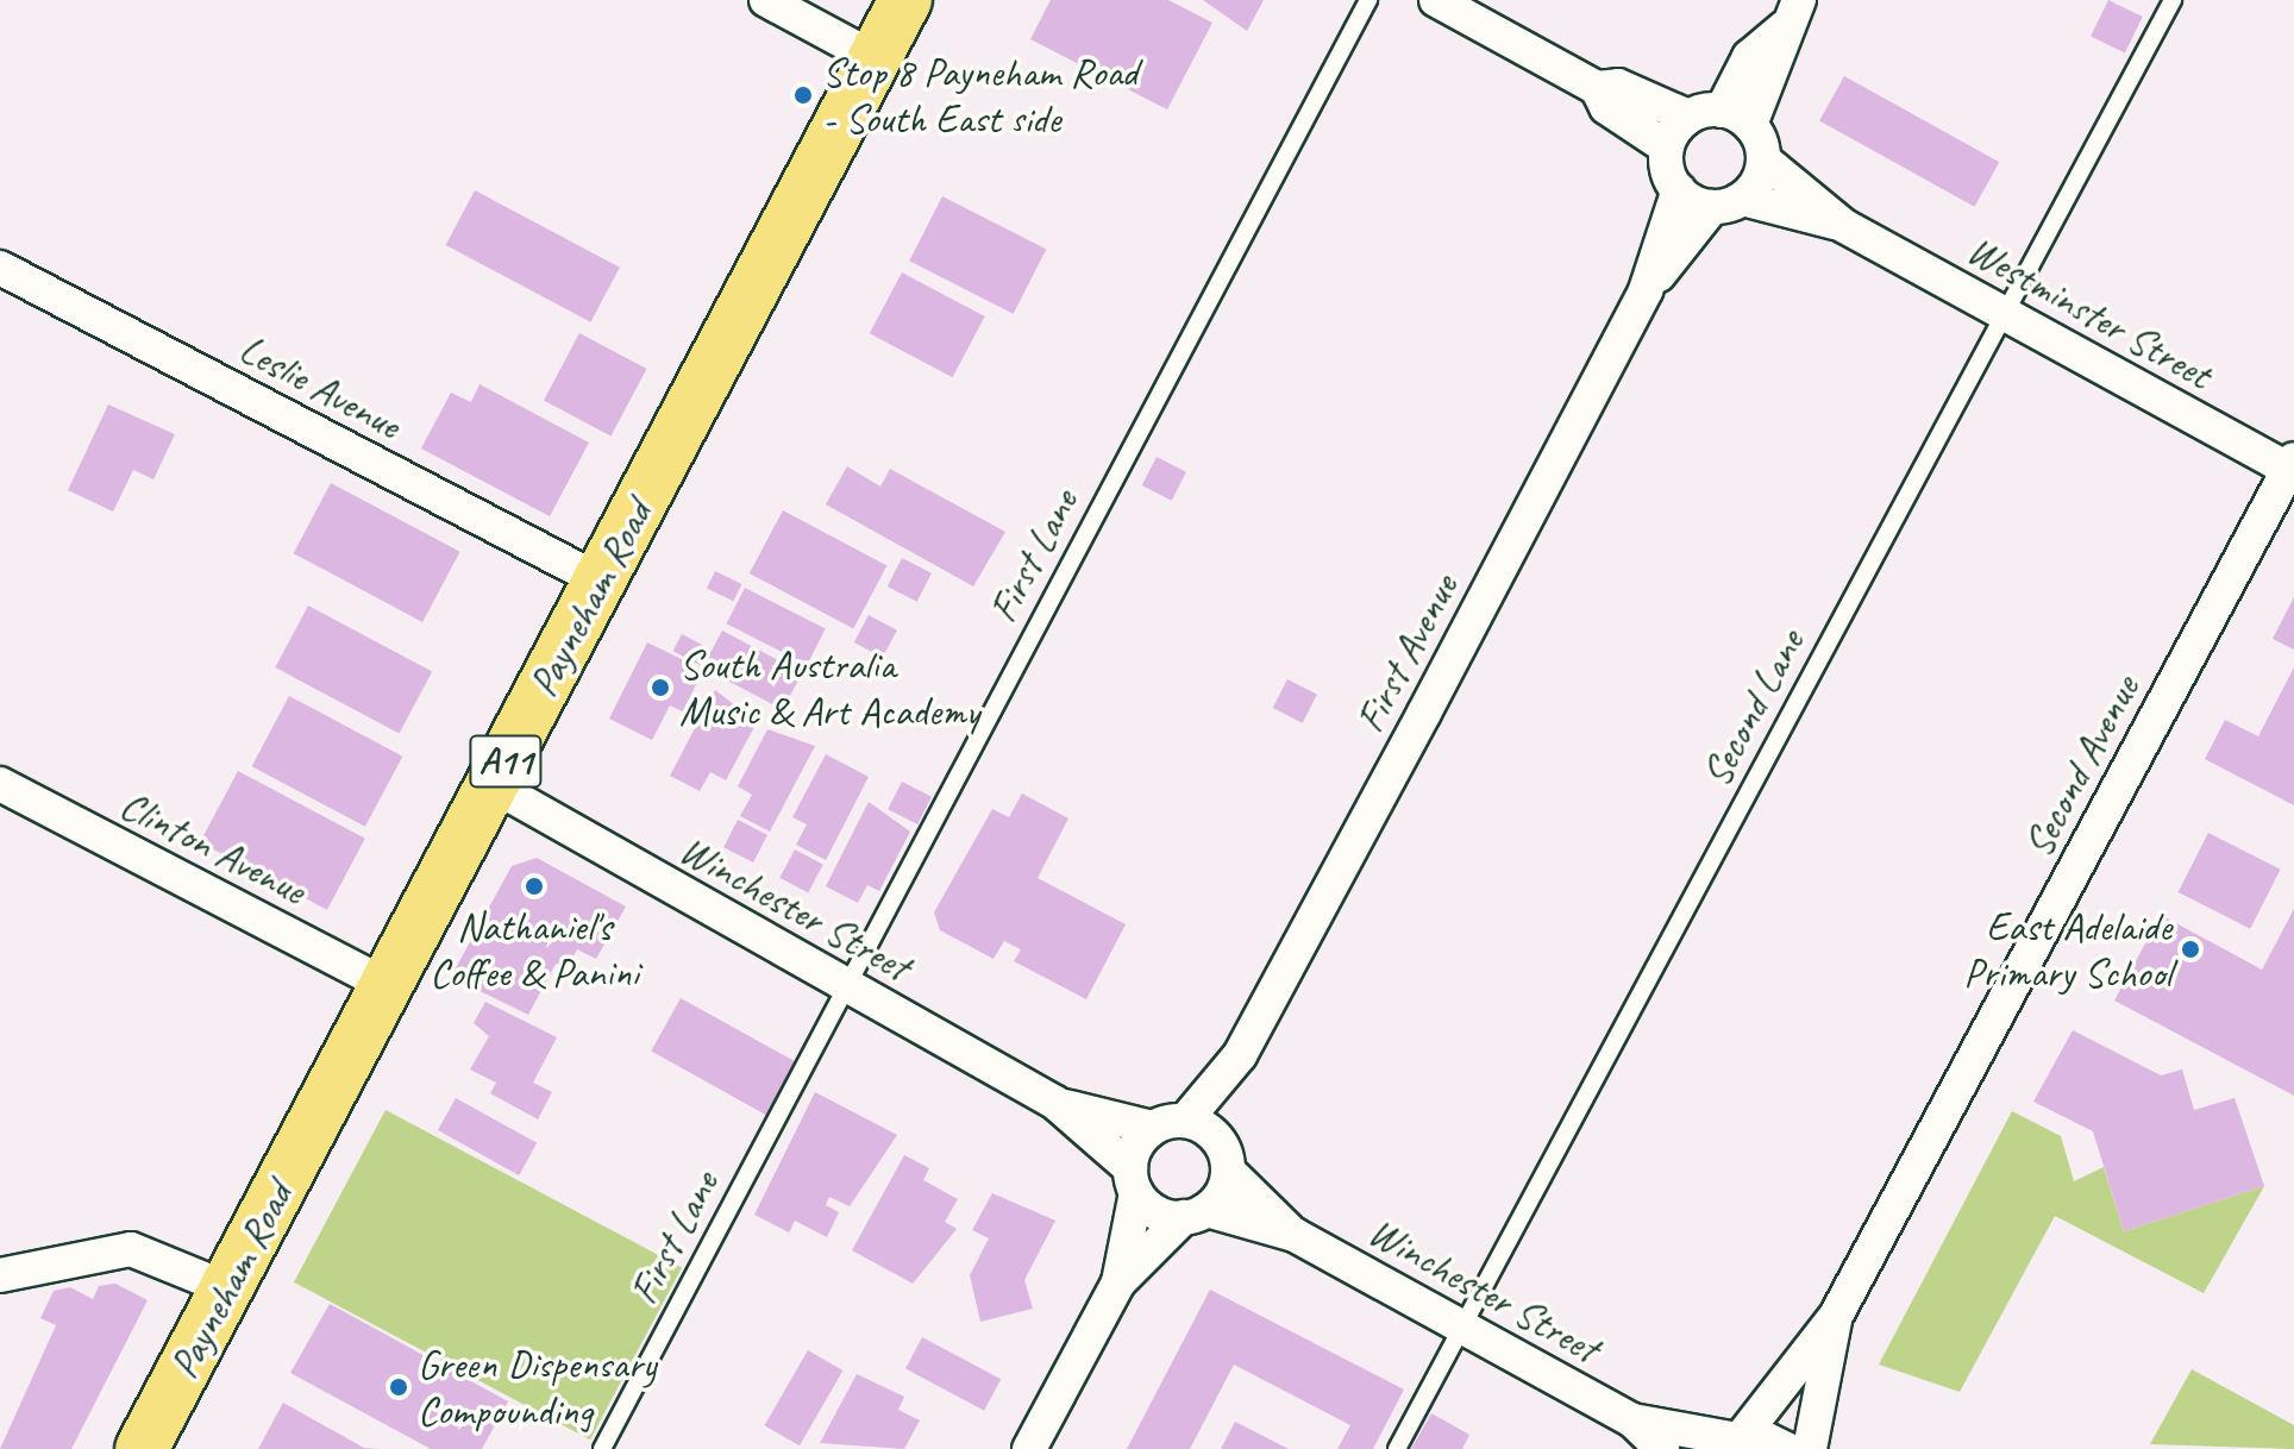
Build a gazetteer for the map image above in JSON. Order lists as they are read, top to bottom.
{
  "streets": {
    "main road": ["Payneham Road", "A11"],
    "street": [
      "Westminster Street",
      "Leslie Avenue",
      "First Avenue",
      "Second Avenue",
      "Clinton Avenue",
      "Winchester Street"
    ],
    "lane": ["First Lane", "Second Lane"]
  },
  "crossings": [
    ["Westminster Street", "First Avenue"],
    ["Westminster Street", "Second Lane"],
    ["Westminster Street", "Second Avenue"],
    ["Leslie Avenue", "Payneham Road"],
    ["First Lane", "Winchester Street"],
    ["Payneham Road", "Clinton Avenue"],
    ["Payneham Road", "Winchester Street"],
    ["First Avenue", "Winchester Street"],
    ["Second Lane", "Winchester Street"],
    ["Second Avenue", "Winchester Street"]
  ],
  "places": [
    "Stop 8 Payneham Road - South East side",
    "South Australia Music & Art Academy",
    "Nathaniel's Coffee & Panini",
    "East Adelaide Primary School",
    "Green Dispensary Compounding"
  ]
}
